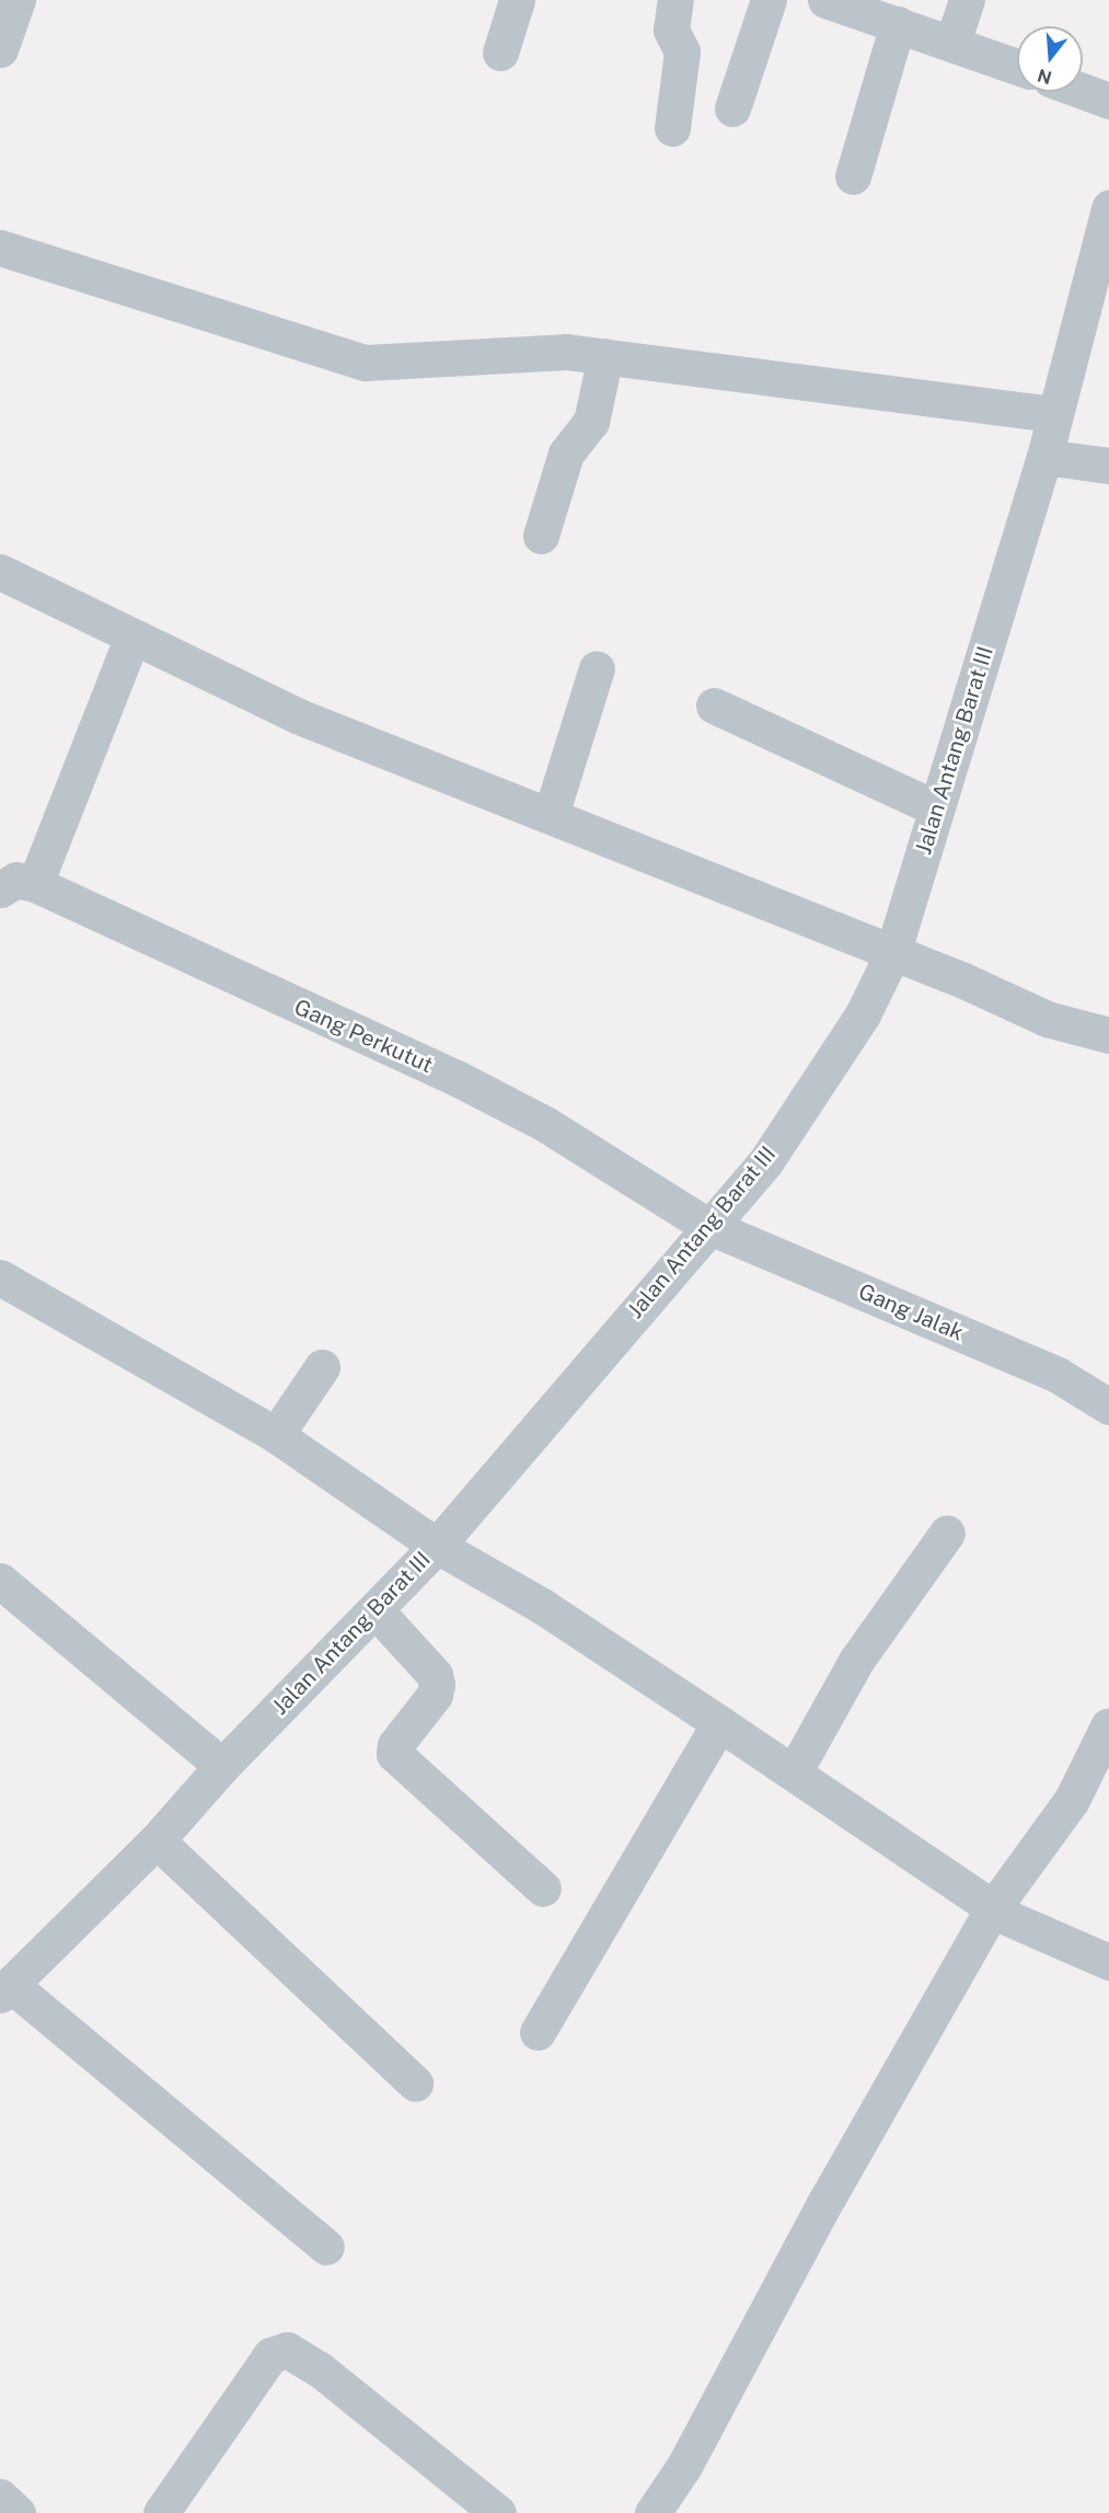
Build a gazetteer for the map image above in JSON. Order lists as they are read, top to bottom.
{
  "streets": {
    "street": ["Jalan Antang Barat III", "Gang Perkutut", "Gang Jalak"]
  },
  "crossings": [
    ["Jalan Antang Barat III", "Gang Perkutut"],
    ["Jalan Antang Barat III", "Gang Jalak"],
    ["Gang Perkutut", "Gang Jalak"]
  ],
  "north": "bottom"
}
